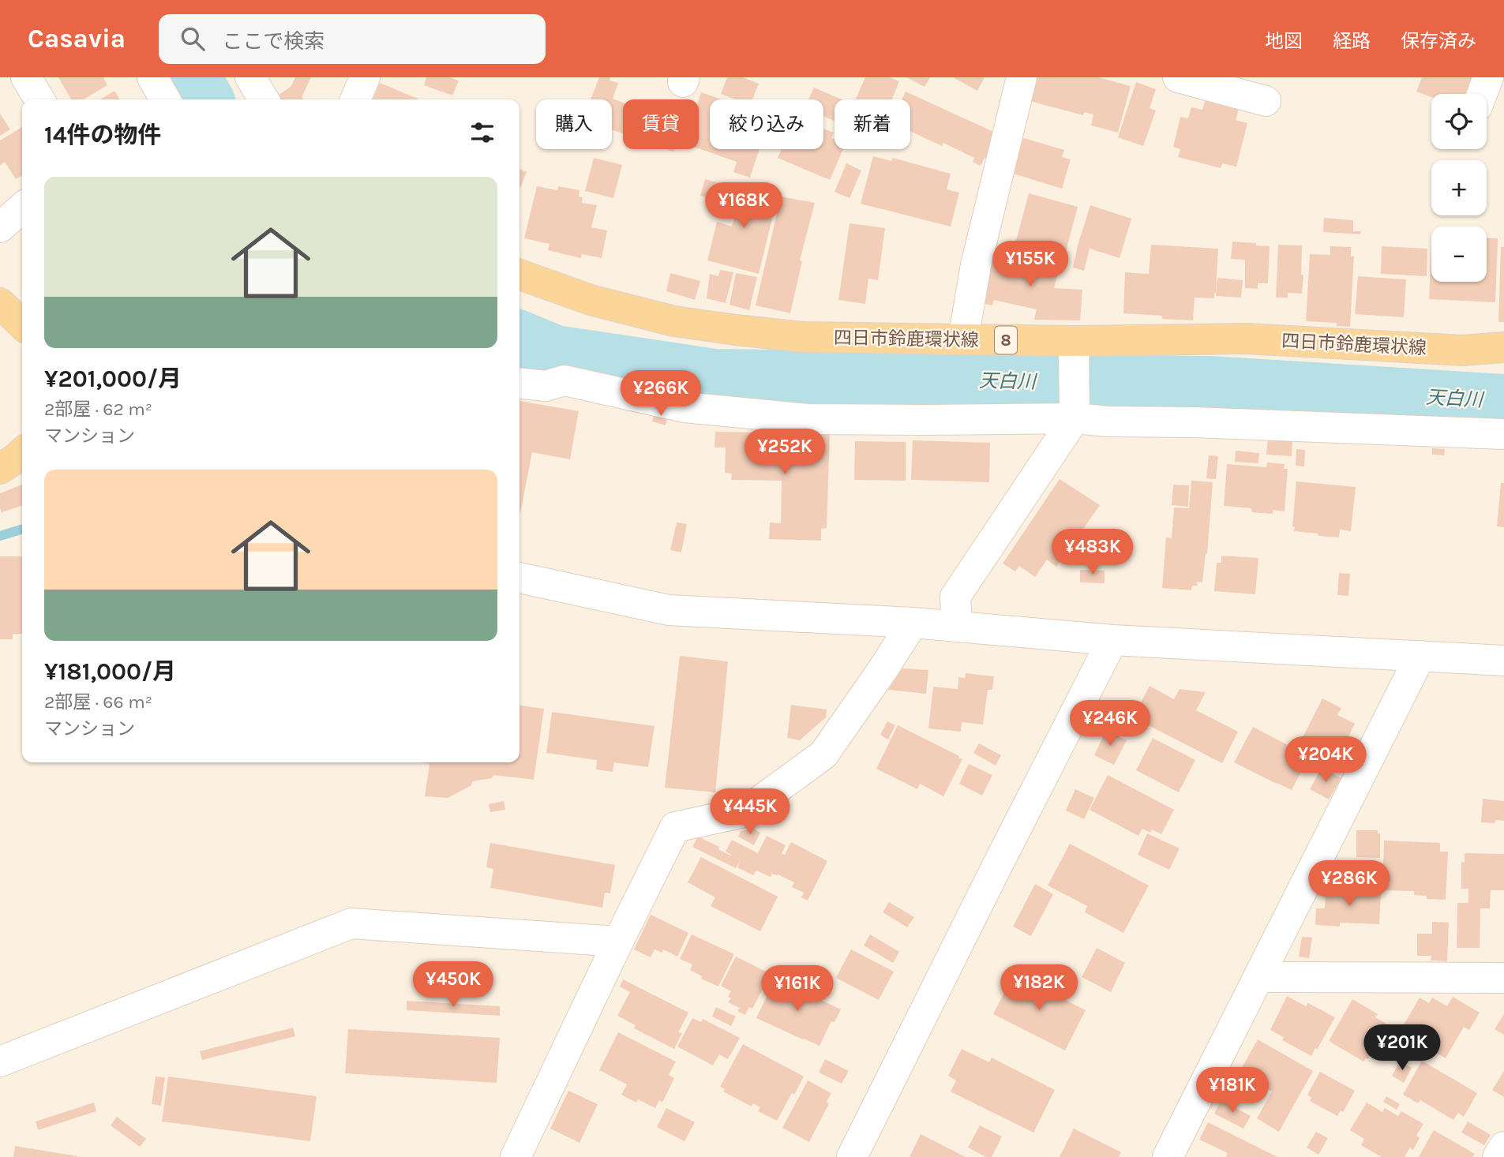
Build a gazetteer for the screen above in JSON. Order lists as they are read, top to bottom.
{
  "streets": {
    "main road": ["四日市鈴鹿環状線", "8"]
  },
  "water": ["天白川"],
  "page": {
    "header": "Casavia",
    "search": "ここで検索",
    "nav": ["地図", "経路", "保存済み"],
    "map_buttons": ["+", "−"],
    "chip": [
      "購入",
      "賃貸",
      "絞り込み",
      "新着"
    ],
    "heading": "14件の物件",
    "list": [
      {
        "name": "¥201,000/月",
        "note": "2部屋 · 62 m² · マンション"
      },
      {
        "name": "¥181,000/月",
        "note": "2部屋 · 66 m² · マンション"
      }
    ],
    "price": [
      "¥168K",
      "¥155K",
      "¥266K",
      "¥252K",
      "¥483K",
      "¥246K",
      "¥204K",
      "¥445K",
      "¥286K",
      "¥450K",
      "¥182K",
      "¥161K",
      "¥201K",
      "¥181K"
    ]
  }
}
